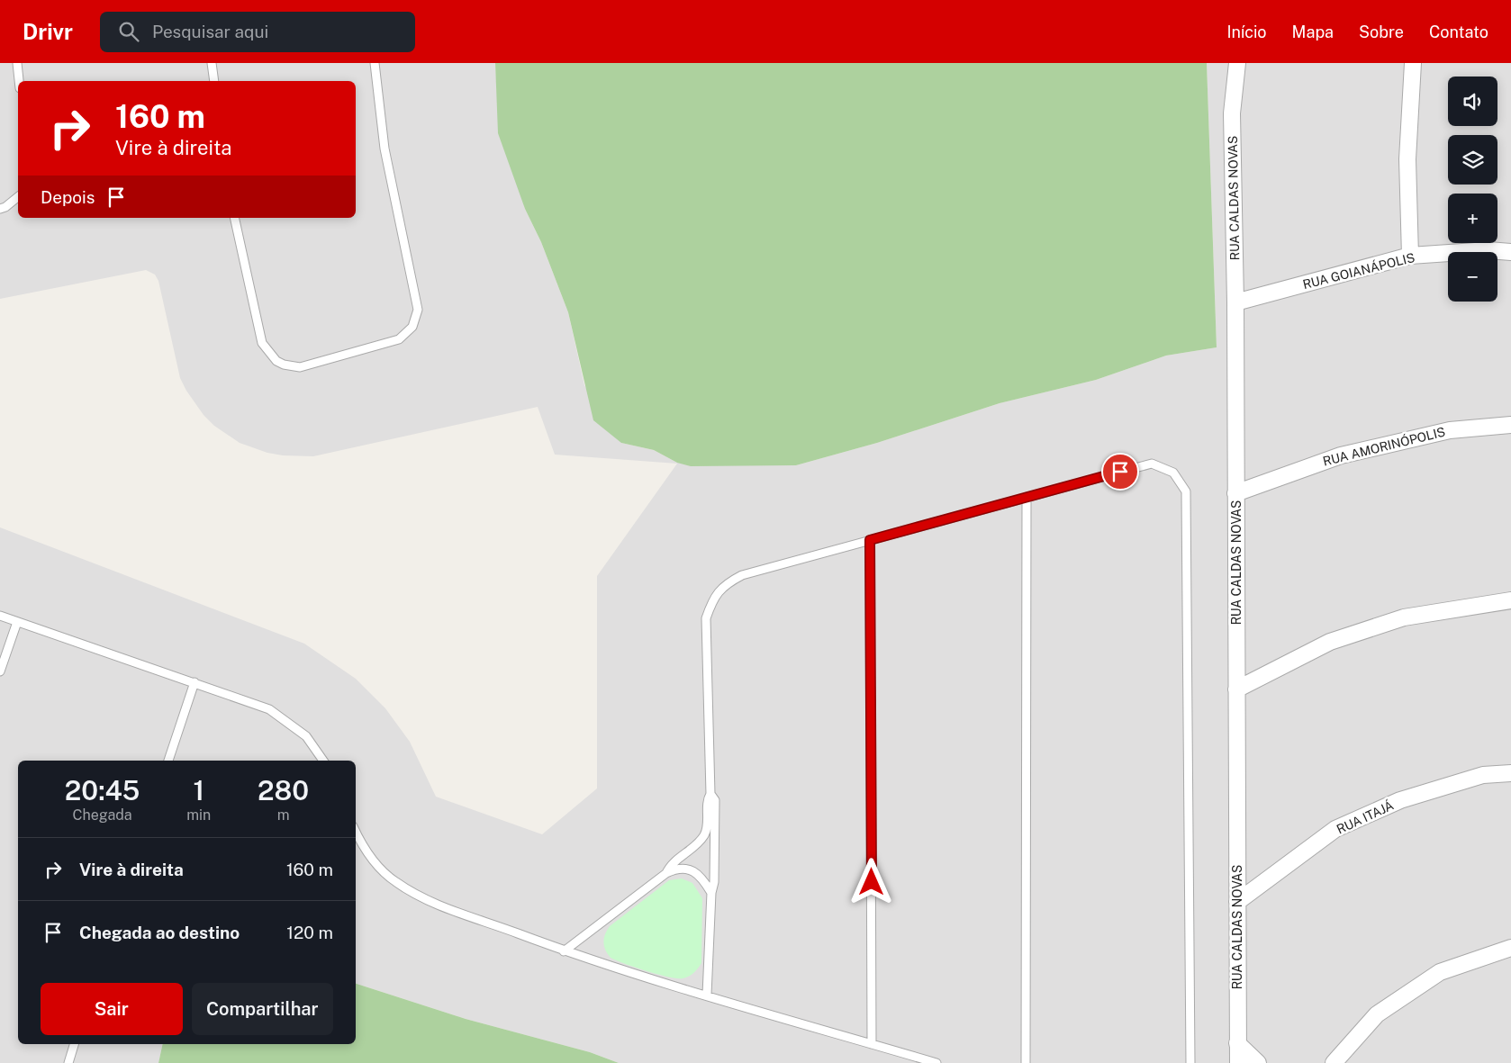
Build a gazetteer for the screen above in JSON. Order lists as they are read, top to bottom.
{
  "streets": {
    "street": [
      "RUA CALDAS NOVAS",
      "RUA GOIANÁPOLIS",
      "RUA AMORINÓPOLIS",
      "RUA ITAJÁ"
    ]
  },
  "crossings": [
    ["RUA CALDAS NOVAS", "RUA GOIANÁPOLIS"],
    ["RUA CALDAS NOVAS", "RUA AMORINÓPOLIS"],
    ["RUA CALDAS NOVAS", "RUA ITAJÁ"]
  ],
  "page": {
    "header": "Drivr",
    "search": "Pesquisar aqui",
    "nav": [
      "Início",
      "Mapa",
      "Sobre",
      "Contato"
    ],
    "map_buttons": ["+", "−"],
    "turn": ["160 m", "Vire à direita"],
    "then": "Depois",
    "eta": [
      "20:45",
      "Chegada",
      "1",
      "min",
      "280",
      "m"
    ],
    "list": [
      {
        "name": "Vire à direita",
        "value": "160 m"
      },
      {
        "name": "Chegada ao destino",
        "value": "120 m"
      }
    ],
    "buttons": ["Sair", "Compartilhar"]
  }
}
